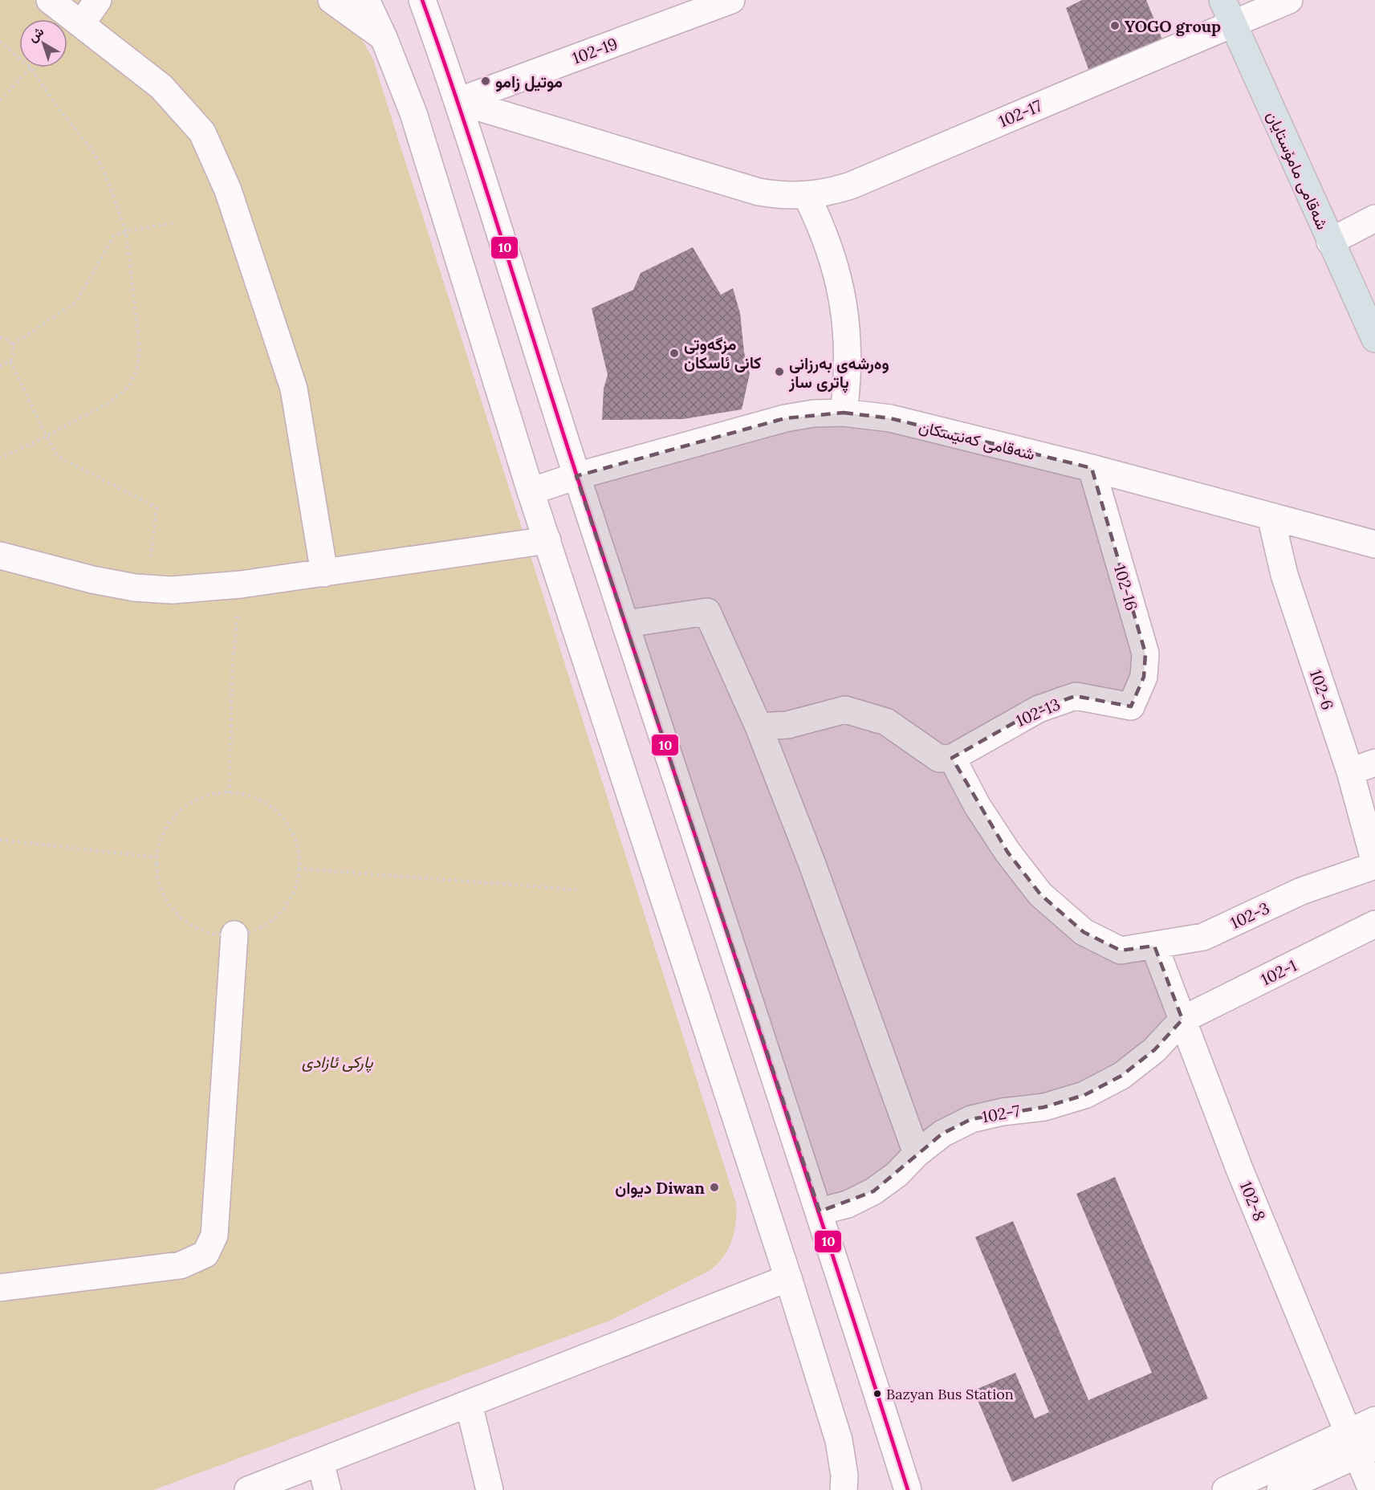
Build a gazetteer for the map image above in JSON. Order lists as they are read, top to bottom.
{
  "streets": {
    "main road": ["شەقامی مامۆستایان"],
    "street": [
      "102-19",
      "102-17",
      "شەقامی کەنیسکان",
      "102-16",
      "102-6",
      "102-13",
      "102-3",
      "102-1",
      "102-7",
      "102-8"
    ]
  },
  "crossings": [
    ["102-19", "102-17"],
    ["102-17", "شەقامی مامۆستایان"],
    ["شەقامی کەنیسکان", "102-16"],
    ["شەقامی کەنیسکان", "102-6"],
    ["102-16", "102-13"],
    ["102-6", "102-3"],
    ["102-13", "102-3"],
    ["102-3", "102-8"],
    ["102-1", "102-7"],
    ["102-1", "102-8"],
    ["102-7", "102-8"]
  ],
  "parks": ["پارکی ئازادی"],
  "places": [
    "YOGO group",
    "موتيل زامو",
    "مزگەوتی کانی ئاسکان",
    "وەرشەی بەرزانی پاتری ساز",
    "دیوان Diwan",
    "Bazyan Bus Station"
  ],
  "lines": ["transit line 10"],
  "north": "top left"
}
